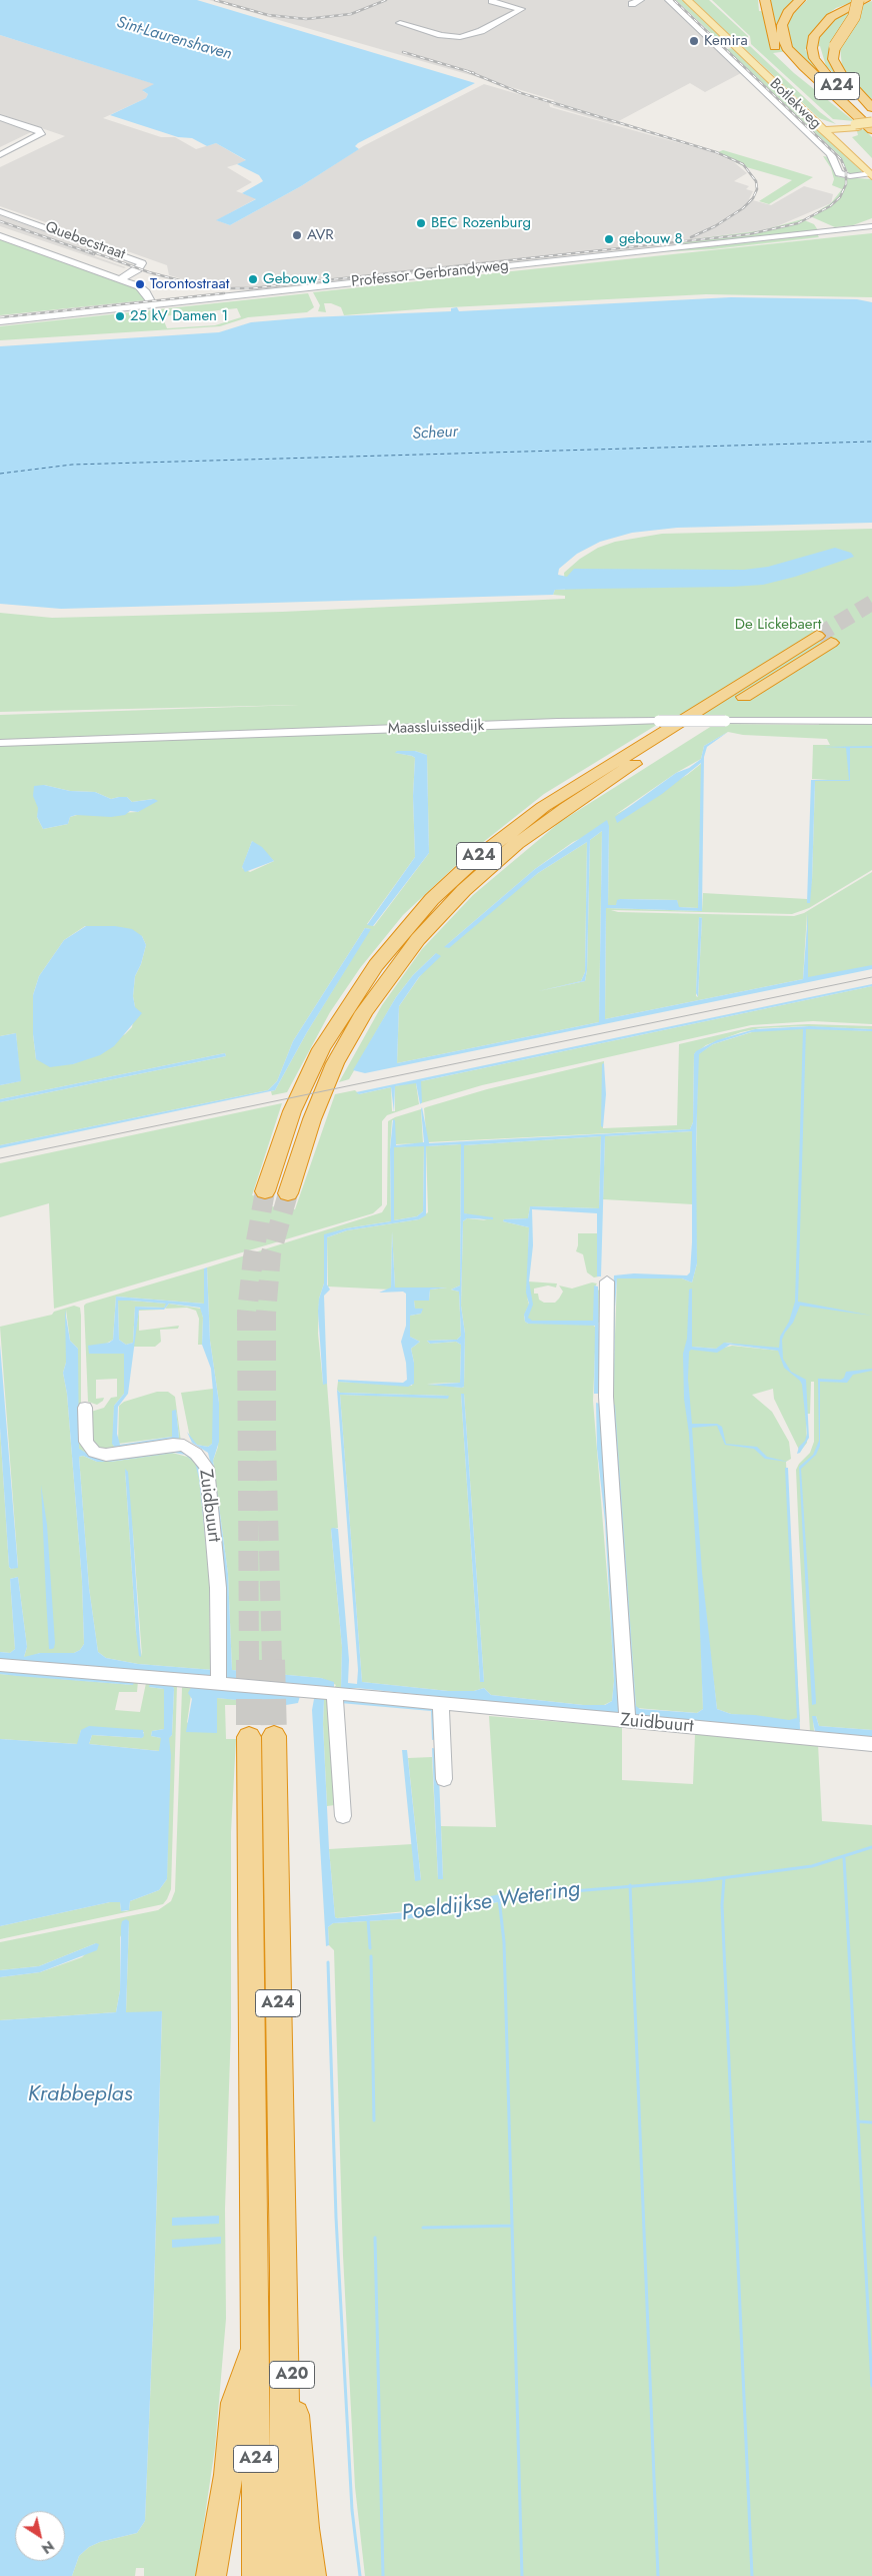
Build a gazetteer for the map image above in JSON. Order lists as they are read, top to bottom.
{
  "streets": {
    "highway": ["A24", "A20"],
    "main road": ["Botlekweg"],
    "street": [
      "Quebecstraat",
      "Professor Gerbrandyweg",
      "Maassluissedijk",
      "Zuidbuurt"
    ]
  },
  "crossings": [
    ["A24", "A20"]
  ],
  "water": [
    "Sint-Laurenshaven",
    "Scheur",
    "Poeldijkse Wetering",
    "Krabbeplas"
  ],
  "parks": ["De Lickebaert"],
  "places": [
    "Kemira",
    "BEC Rozenburg",
    "AVR",
    "gebouw 8",
    "Gebouw 3",
    "Torontostraat",
    "25 kV Damen 1"
  ],
  "north": "bottom right"
}
